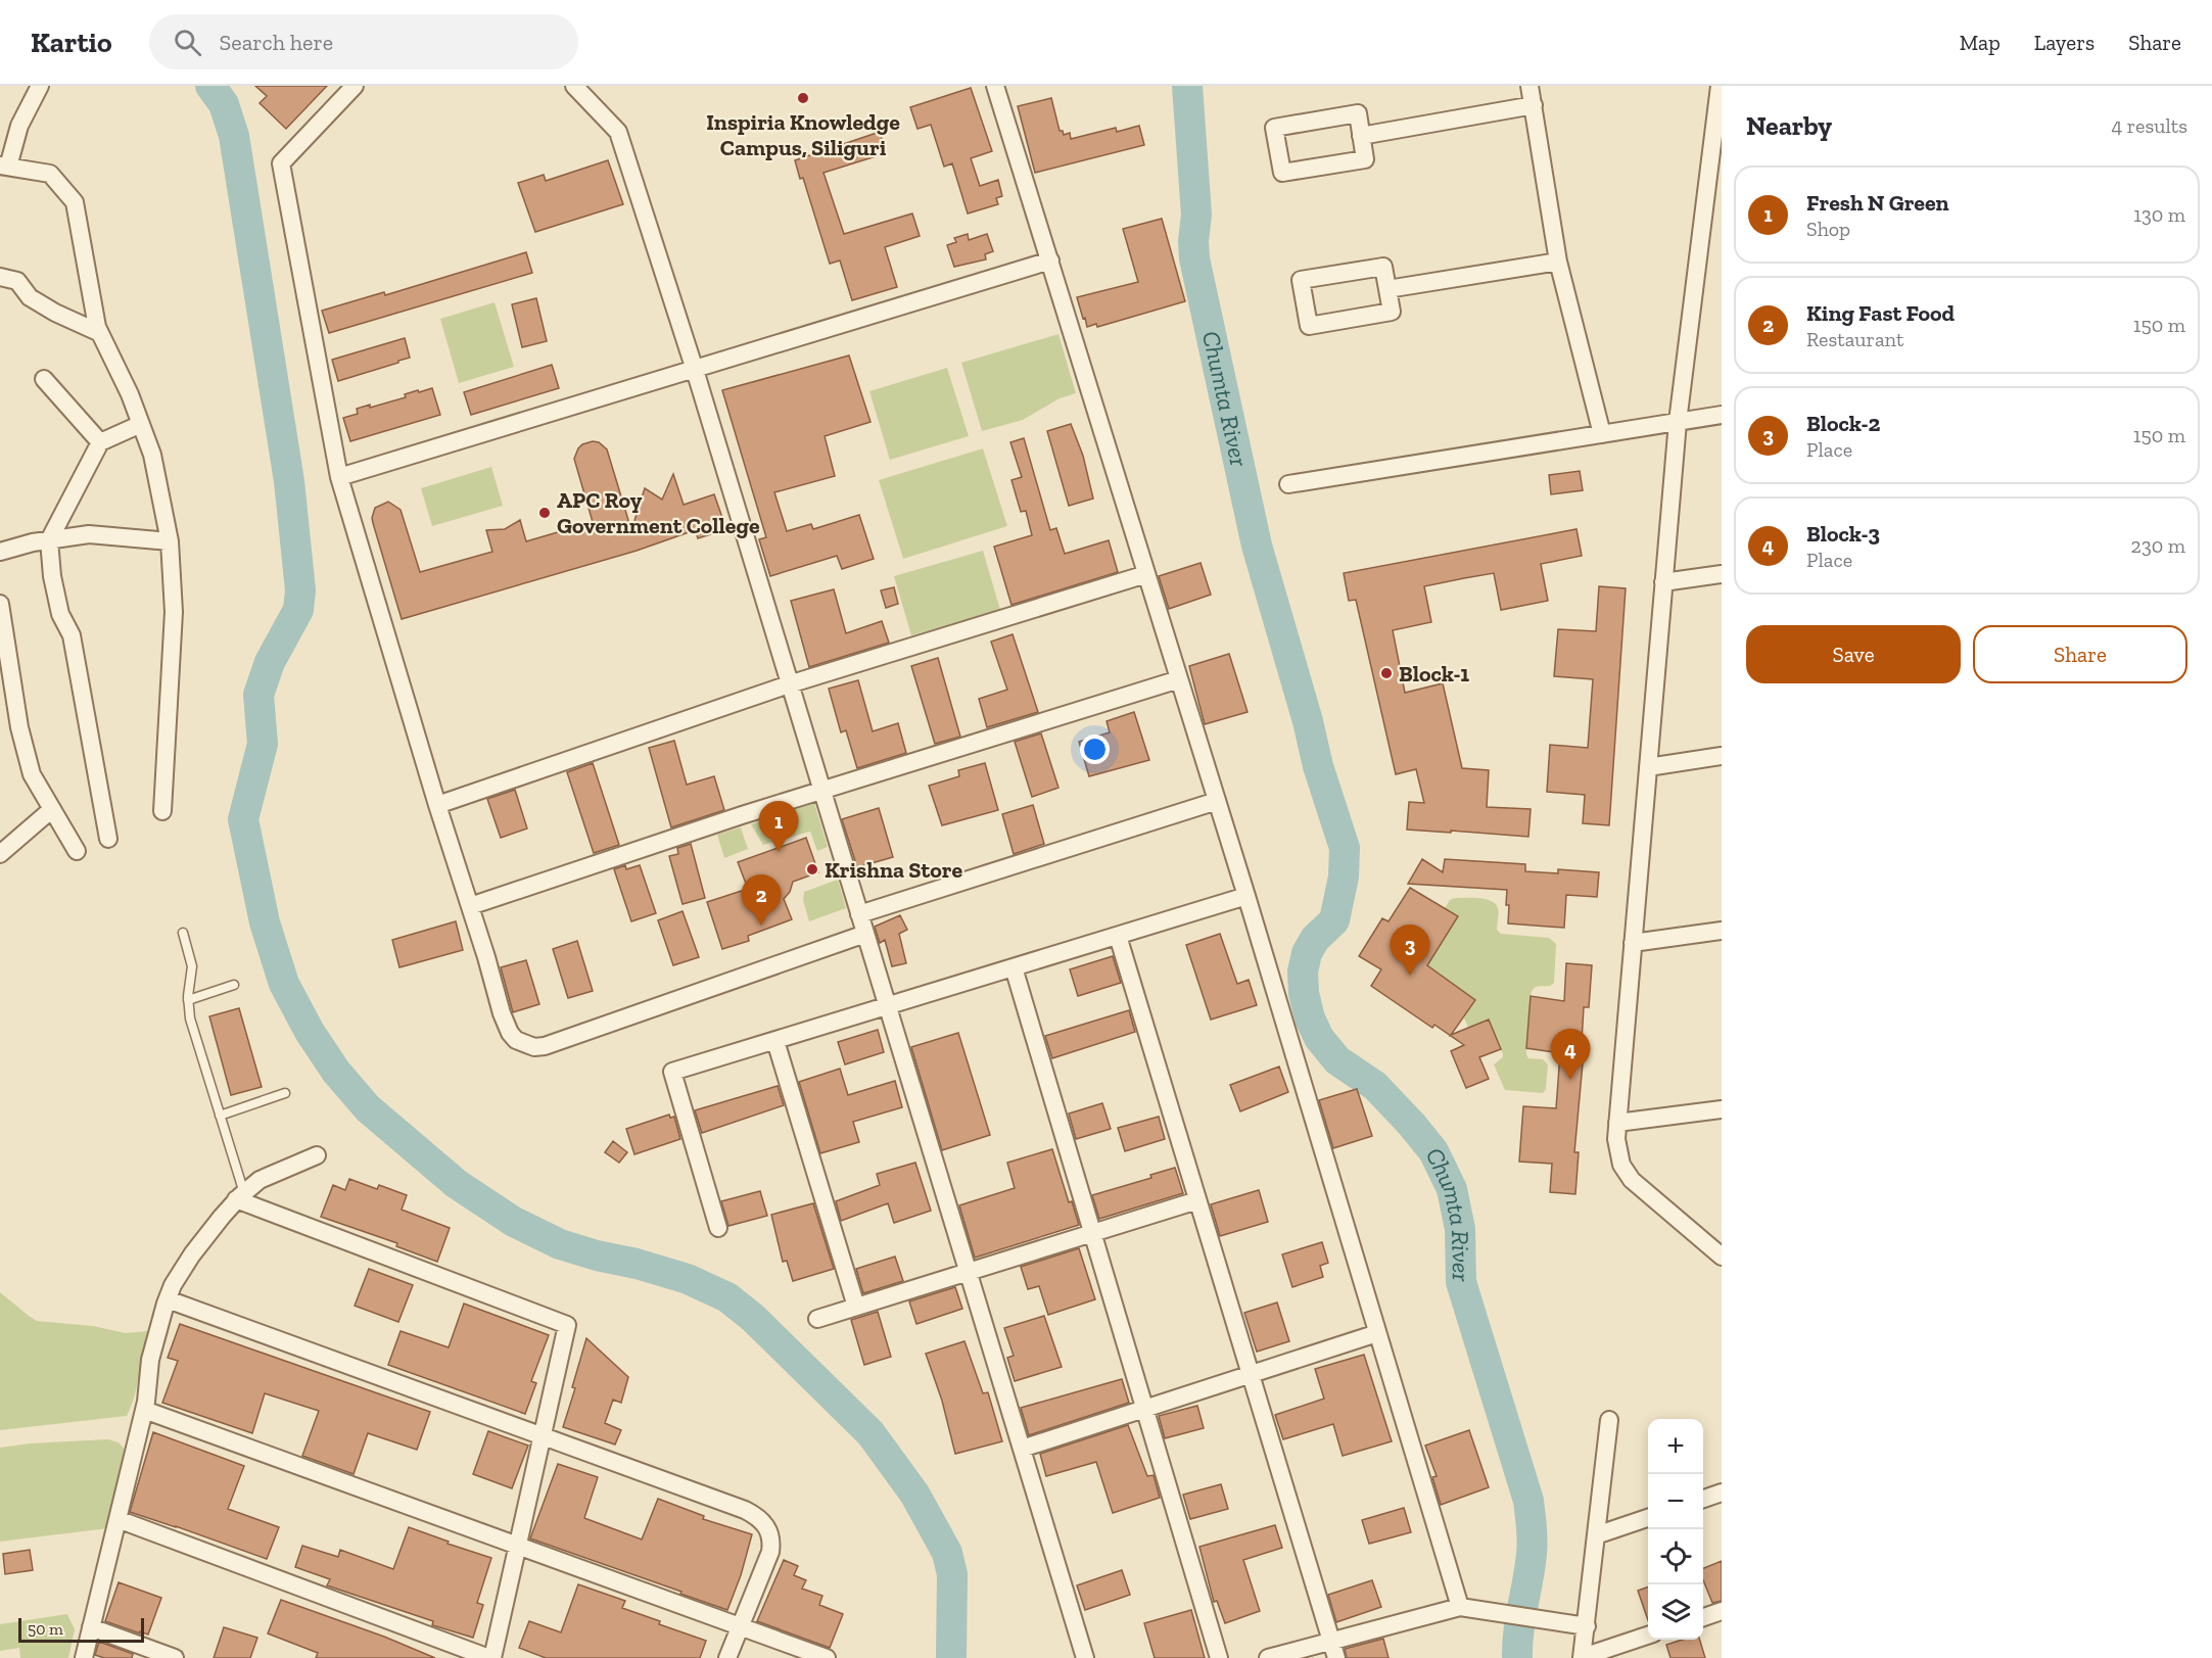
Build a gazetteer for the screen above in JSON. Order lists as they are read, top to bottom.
{
  "water": ["Chumta River"],
  "places": [
    "Inspiria Knowledge Campus, Siliguri",
    "APC Roy Government College",
    "Block-1",
    "Krishna Store"
  ],
  "scale_bar": "50 m",
  "page": {
    "header": "Kartio",
    "search": "Search here",
    "nav": ["Map", "Layers", "Share"],
    "heading": ["Nearby", "4 results"],
    "list": [
      {
        "mark": "1",
        "name": "Fresh N Green",
        "note": "Shop",
        "value": "130 m"
      },
      {
        "mark": "2",
        "name": "King Fast Food",
        "note": "Restaurant",
        "value": "150 m"
      },
      {
        "mark": "3",
        "name": "Block-2",
        "note": "Place",
        "value": "150 m"
      },
      {
        "mark": "4",
        "name": "Block-3",
        "note": "Place",
        "value": "230 m"
      }
    ],
    "buttons": ["Save", "Share"],
    "pins": [
      "1",
      "2",
      "3",
      "4"
    ],
    "map_buttons": ["+", "−"],
    "scale": "50 m"
  }
}
